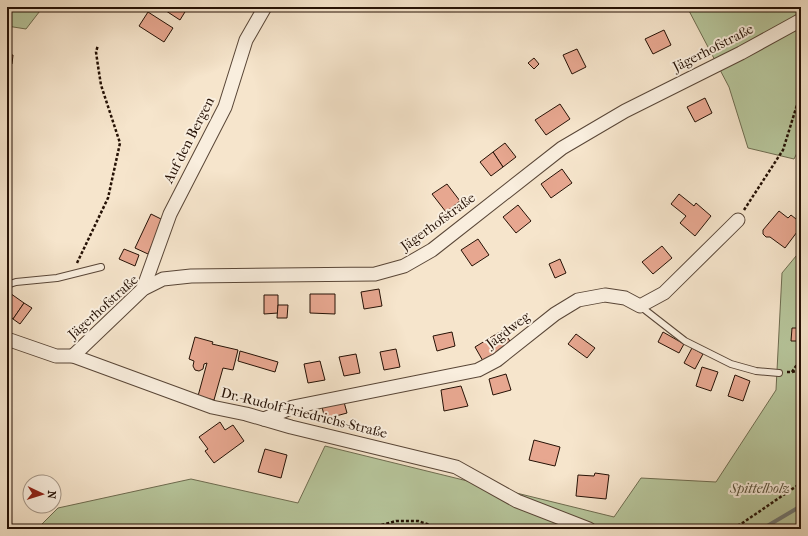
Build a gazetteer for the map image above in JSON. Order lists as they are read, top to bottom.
{
  "streets": {
    "street": [
      "Jägerhofstraße",
      "Auf den Bergen",
      "Jagdweg",
      "Dr.-Rudolf-Friedrichs-Straße"
    ]
  },
  "crossings": [
    ["Jägerhofstraße", "Auf den Bergen"],
    ["Jägerhofstraße", "Dr.-Rudolf-Friedrichs-Straße"],
    ["Jagdweg", "Dr.-Rudolf-Friedrichs-Straße"]
  ],
  "parks": ["Spittelholz"],
  "north": "right"
}
